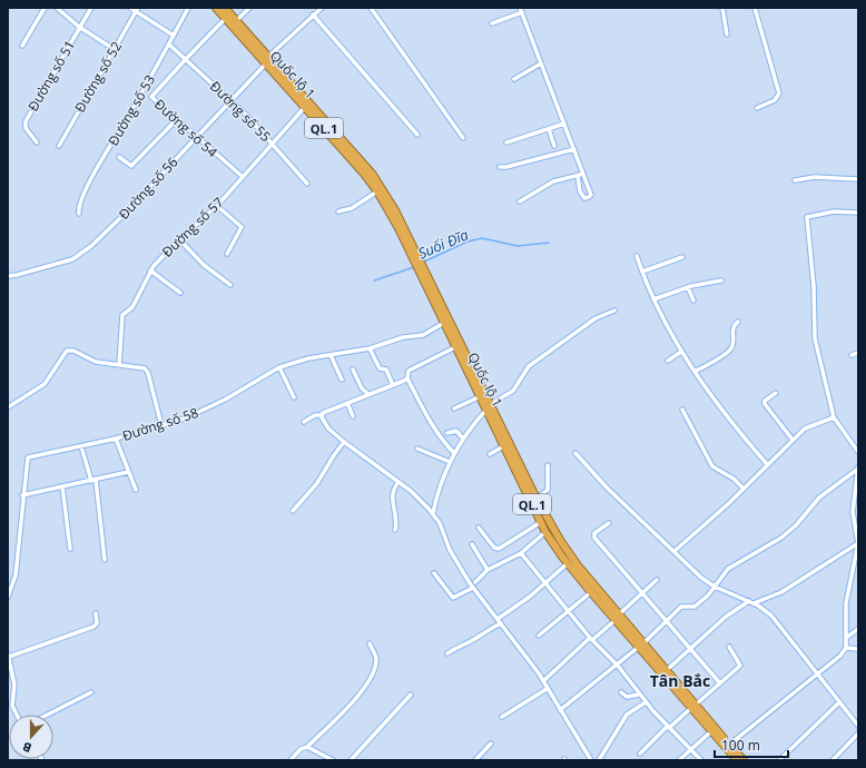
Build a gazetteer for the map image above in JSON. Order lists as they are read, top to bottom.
{
  "streets": {
    "highway": ["Quốc lộ 1", "QL.1"],
    "street": [
      "Đường số 51",
      "Đường số 52",
      "Đường số 53",
      "Đường số 55",
      "Đường số 54",
      "Đường số 56",
      "Đường số 57",
      "Đường số 58"
    ]
  },
  "crossings": [
    ["Quốc lộ 1", "Đường số 54"],
    ["Quốc lộ 1", "Đường số 56"],
    ["Quốc lộ 1", "Đường số 57"],
    ["Quốc lộ 1", "Đường số 58"],
    ["Đường số 53", "Đường số 55"],
    ["Đường số 55", "Đường số 54"],
    ["Đường số 55", "Đường số 56"],
    ["Đường số 55", "Đường số 57"],
    ["Đường số 54", "Đường số 56"],
    ["Đường số 54", "Đường số 57"]
  ],
  "districts": ["Tân Bắc"],
  "water": ["Suối Đĩa"],
  "scale_bar": "100 m",
  "north": "bottom"
}
